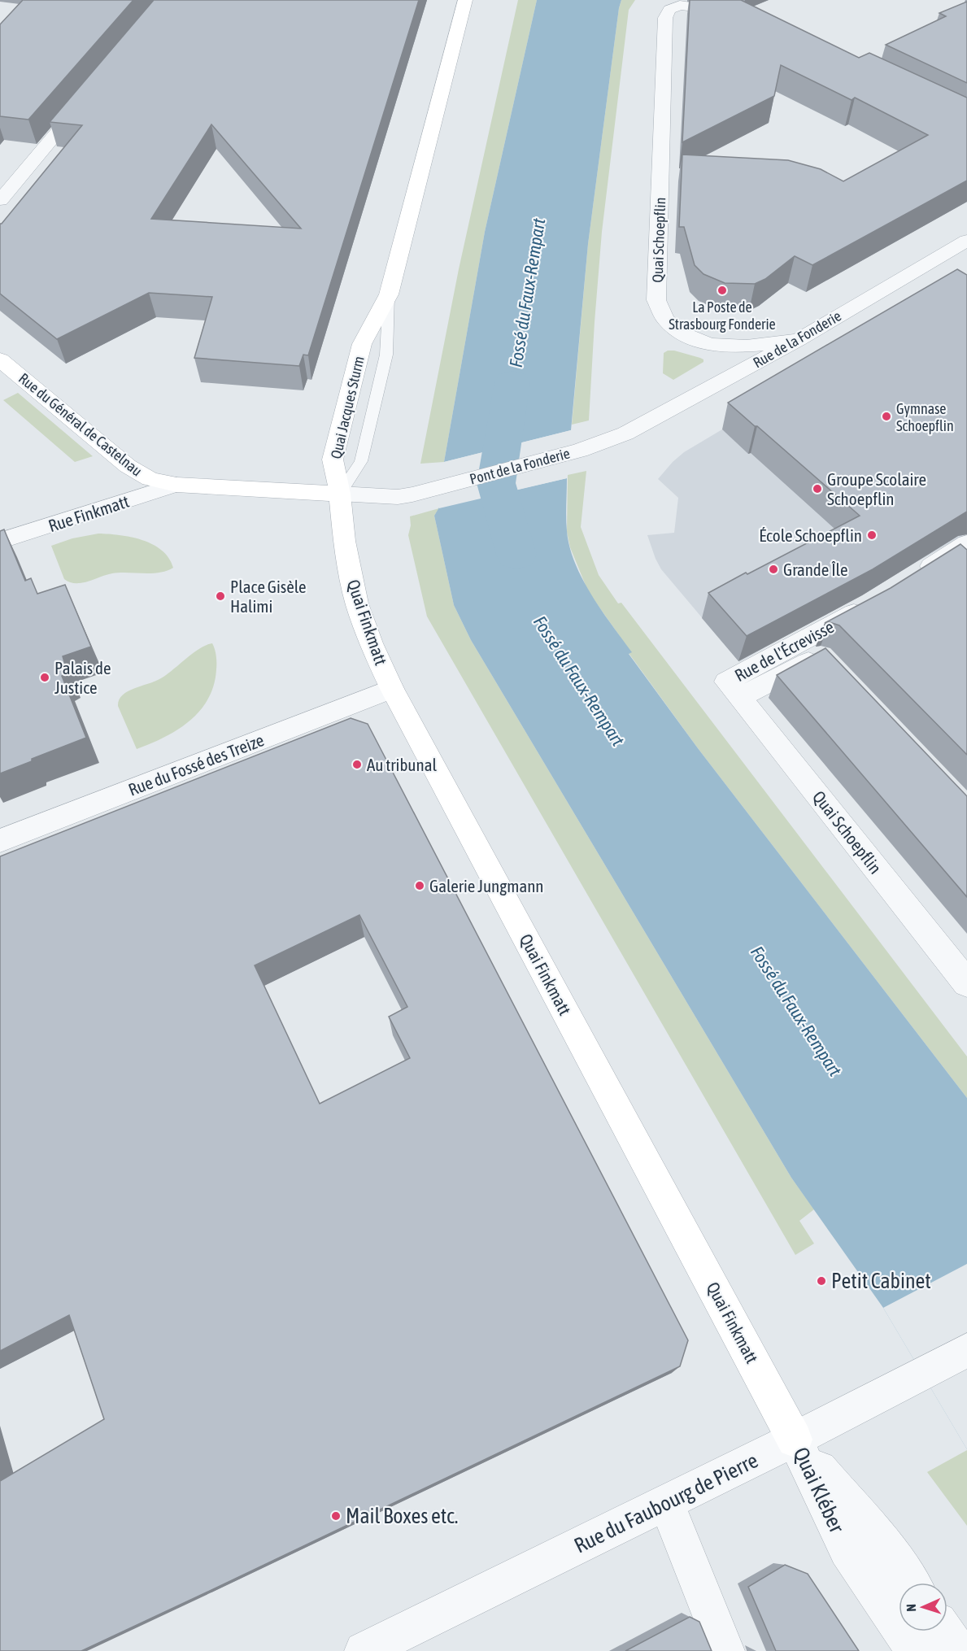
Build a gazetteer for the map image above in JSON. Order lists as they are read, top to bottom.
{
  "streets": {
    "street": [
      "Quai Schoepflin",
      "Rue de la Fonderie",
      "Quai Jacques Sturm",
      "Rue du Général de Castelnau",
      "Pont de la Fonderie",
      "Rue Finkmatt",
      "Quai Finkmatt",
      "Rue de l'Écrevisse",
      "Rue du Fossé des Treize",
      "Quai Kléber",
      "Rue du Faubourg de Pierre"
    ]
  },
  "crossings": [
    ["Quai Schoepflin", "Rue de la Fonderie"],
    ["Quai Schoepflin", "Rue de l'Écrevisse"],
    ["Rue de la Fonderie", "Pont de la Fonderie"],
    ["Quai Jacques Sturm", "Rue du Général de Castelnau"],
    ["Quai Jacques Sturm", "Pont de la Fonderie"],
    ["Quai Jacques Sturm", "Quai Finkmatt"],
    ["Rue du Général de Castelnau", "Pont de la Fonderie"],
    ["Rue du Général de Castelnau", "Rue Finkmatt"],
    ["Rue du Général de Castelnau", "Quai Finkmatt"],
    ["Pont de la Fonderie", "Quai Finkmatt"],
    ["Quai Finkmatt", "Rue du Fossé des Treize"],
    ["Quai Finkmatt", "Quai Kléber"],
    ["Quai Finkmatt", "Rue du Faubourg de Pierre"],
    ["Quai Kléber", "Rue du Faubourg de Pierre"]
  ],
  "water": ["Fossé du Faux-Rempart"],
  "places": [
    "La Poste de Strasbourg Fonderie",
    "Gymnase Schoepflin",
    "Groupe Scolaire Schoepflin",
    "École Schoepflin",
    "Grande Île",
    "Place Gisèle Halimi",
    "Palais de Justice",
    "Au tribunal",
    "Galerie Jungmann",
    "Petit Cabinet",
    "Mail Boxes etc."
  ],
  "north": "left"
}
